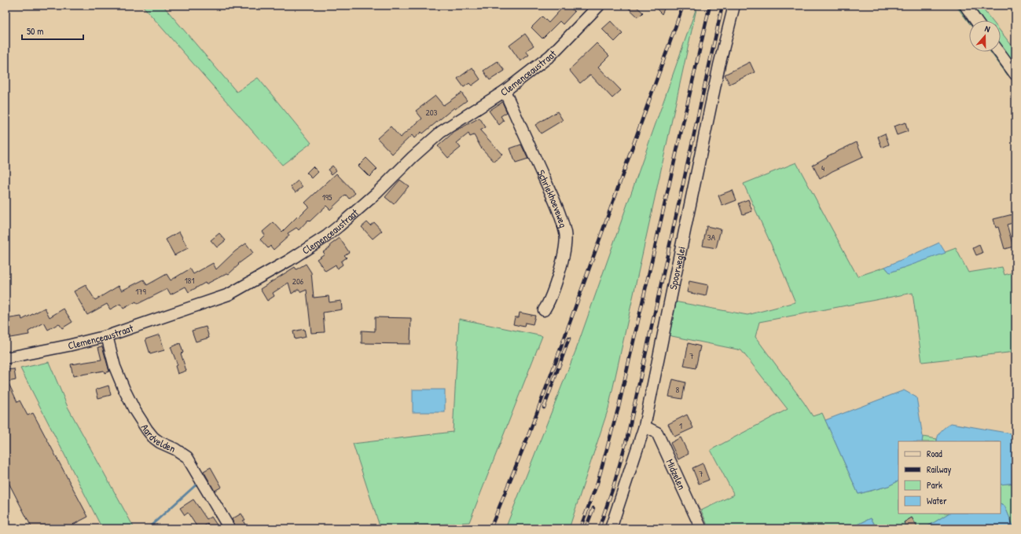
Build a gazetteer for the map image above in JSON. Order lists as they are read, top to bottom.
{
  "streets": {
    "street": [
      "Clemenceaustraat",
      "Schriekhoeveweg",
      "Spoorweglei",
      "Aardvelden",
      "Midzelen"
    ]
  },
  "crossings": [
    ["Clemenceaustraat", "Schriekhoeveweg"],
    ["Clemenceaustraat", "Aardvelden"],
    ["Spoorweglei", "Midzelen"]
  ],
  "house_numbers": [
    "203",
    "4",
    "195",
    "3A",
    "181",
    "206",
    "179",
    "7",
    "8",
    "1",
    "7"
  ],
  "legend": [
    "Road",
    "Railway",
    "Park",
    "Water"
  ],
  "scale_bar": "50 m",
  "north": "top"
}
